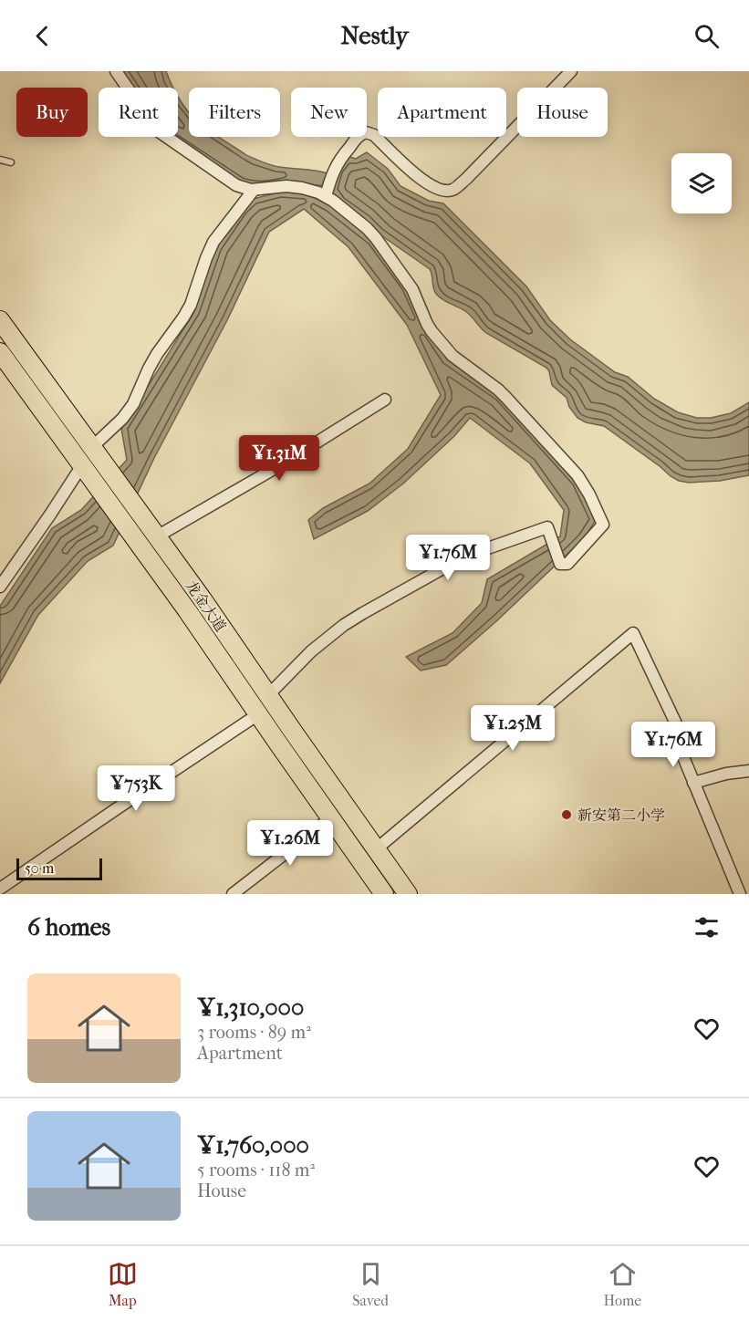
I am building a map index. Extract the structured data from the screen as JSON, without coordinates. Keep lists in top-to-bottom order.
{
  "streets": {
    "main road": ["龙金大道"]
  },
  "places": ["新安第二小学"],
  "scale_bar": "50 m",
  "page": {
    "header": "Nestly",
    "chip": [
      "Buy",
      "Rent",
      "Filters",
      "New",
      "Apartment",
      "House"
    ],
    "price": [
      "¥1.31M",
      "¥1.76M",
      "¥1.25M",
      "¥1.76M",
      "¥753K",
      "¥1.26M"
    ],
    "scale": "50 m",
    "heading": "6 homes",
    "list": [
      {
        "name": "¥1,310,000",
        "note": "3 rooms · 89 m² · Apartment"
      },
      {
        "name": "¥1,760,000",
        "note": "5 rooms · 118 m² · House"
      }
    ],
    "tabs": ["Map", "Saved", "Home"]
  }
}
